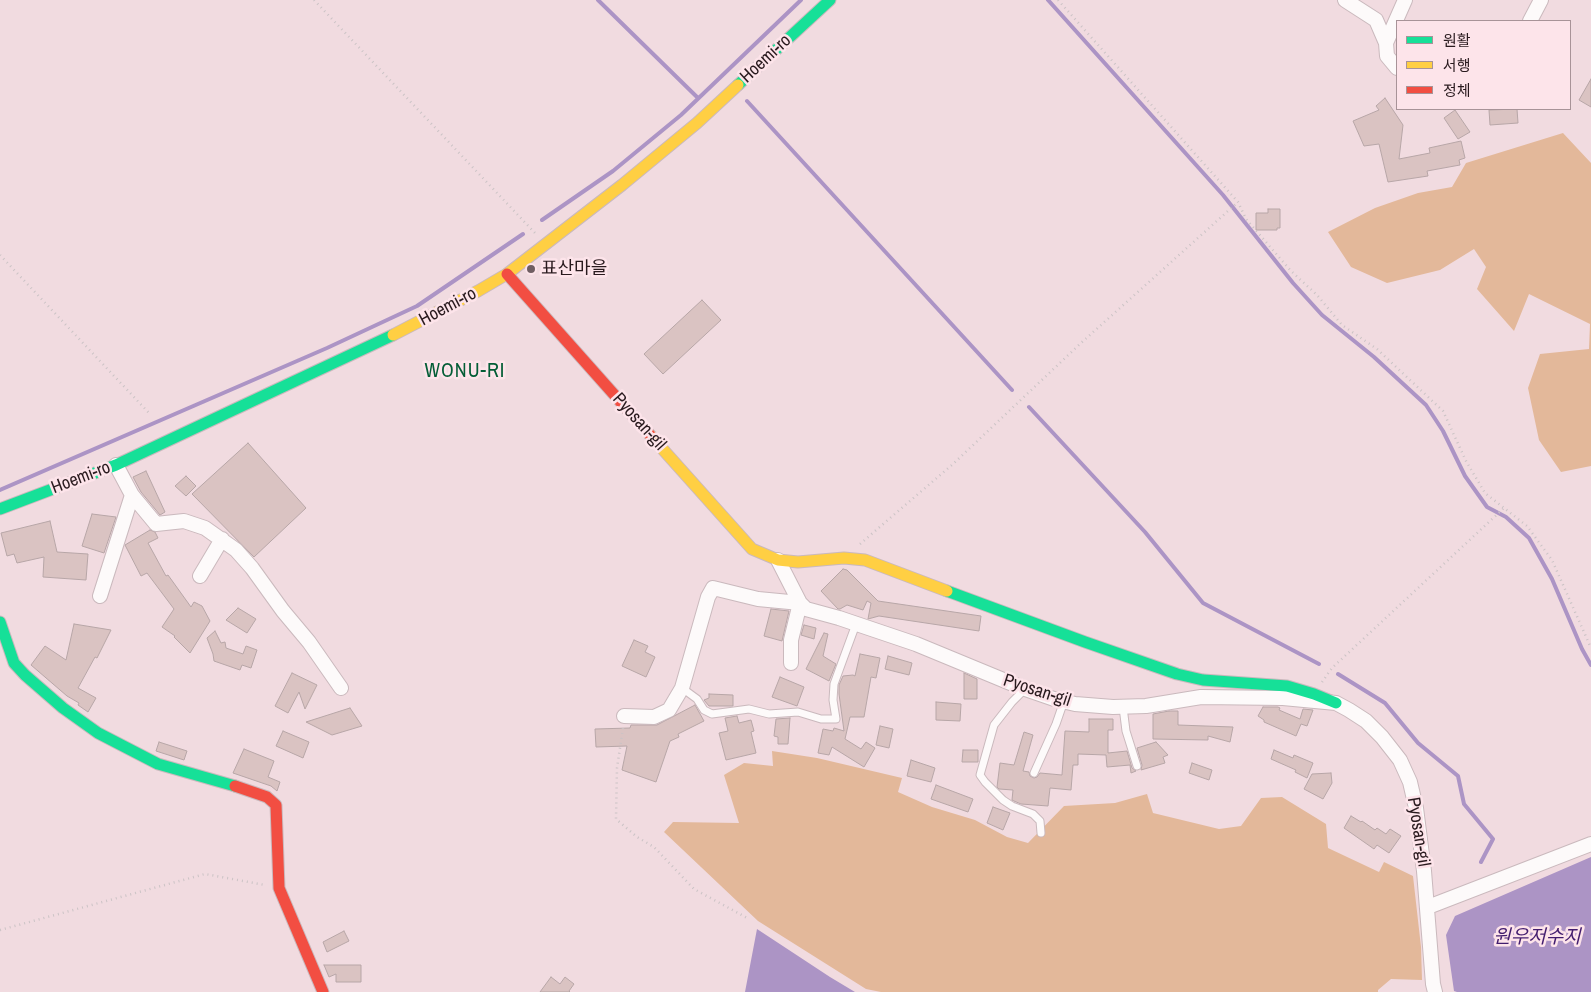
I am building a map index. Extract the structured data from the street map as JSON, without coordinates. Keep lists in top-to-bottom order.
{
  "streets": {
    "street": ["Hoemi-ro", "Pyosan-gil"]
  },
  "crossings": [
    ["Hoemi-ro", "Pyosan-gil"]
  ],
  "districts": ["WONU-RI"],
  "water": ["원우저수지"],
  "places": ["표산마을"],
  "legend": ["원활", "서행", "정체"]
}
